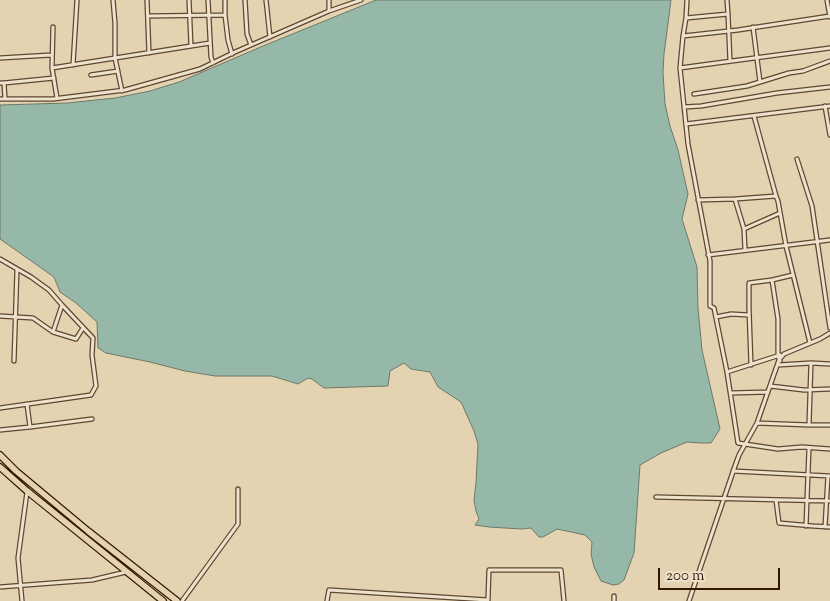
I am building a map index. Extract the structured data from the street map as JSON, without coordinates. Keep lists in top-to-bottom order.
{
  "scale_bar": "200 m"
}
